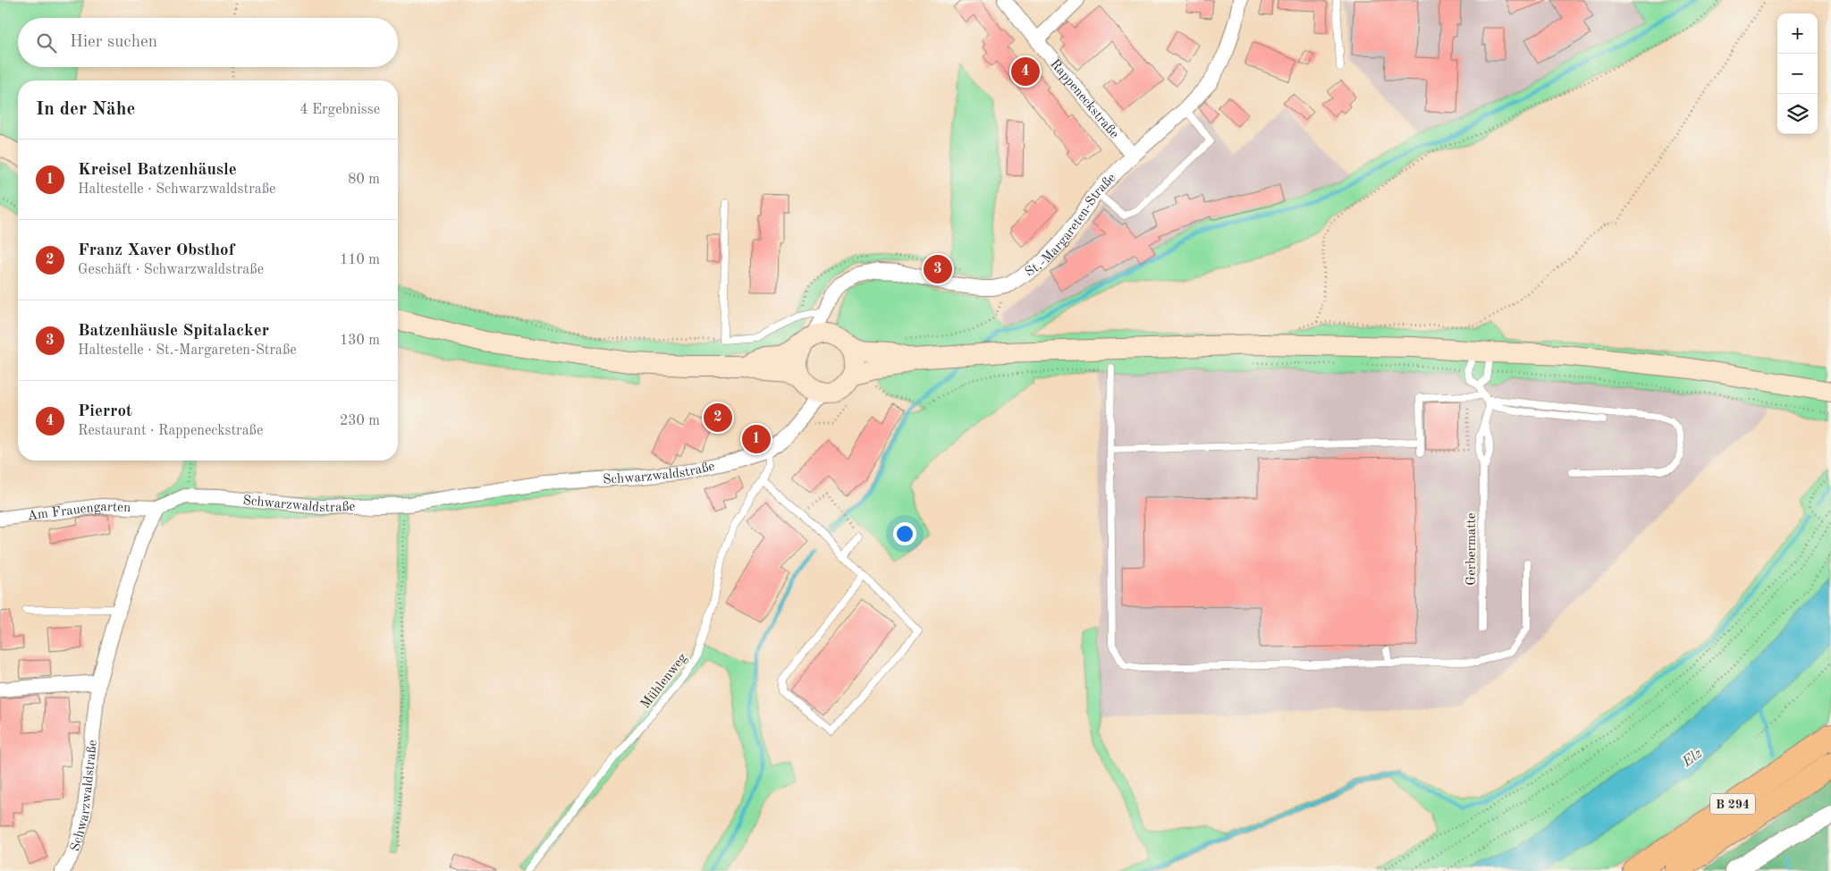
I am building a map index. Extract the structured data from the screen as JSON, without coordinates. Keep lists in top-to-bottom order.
{
  "streets": {
    "highway": ["B 294"],
    "street": [
      "Rappeneckstraße",
      "St.-Margareten-Straße",
      "Schwarzwaldstraße",
      "Am Frauengarten"
    ],
    "lane": ["Gerbermatte", "Mühlenweg"]
  },
  "crossings": [
    ["Rappeneckstraße", "St.-Margareten-Straße"],
    ["St.-Margareten-Straße", "Schwarzwaldstraße"],
    ["Schwarzwaldstraße", "Am Frauengarten"],
    ["Schwarzwaldstraße", "Mühlenweg"]
  ],
  "water": ["Elz"],
  "page": {
    "map_buttons": ["+", "−"],
    "search": "Hier suchen",
    "pins": [
      "4",
      "3",
      "2",
      "1"
    ],
    "heading": ["In der Nähe", "4 Ergebnisse"],
    "list": [
      {
        "mark": "1",
        "name": "Kreisel Batzenhäusle",
        "note": "Haltestelle · Schwarzwaldstraße",
        "value": "80 m"
      },
      {
        "mark": "2",
        "name": "Franz Xaver Obsthof",
        "note": "Geschäft · Schwarzwaldstraße",
        "value": "110 m"
      },
      {
        "mark": "3",
        "name": "Batzenhäusle Spitalacker",
        "note": "Haltestelle · St.-Margareten-Straße",
        "value": "130 m"
      },
      {
        "mark": "4",
        "name": "Pierrot",
        "note": "Restaurant · Rappeneckstraße",
        "value": "230 m"
      }
    ]
  }
}
